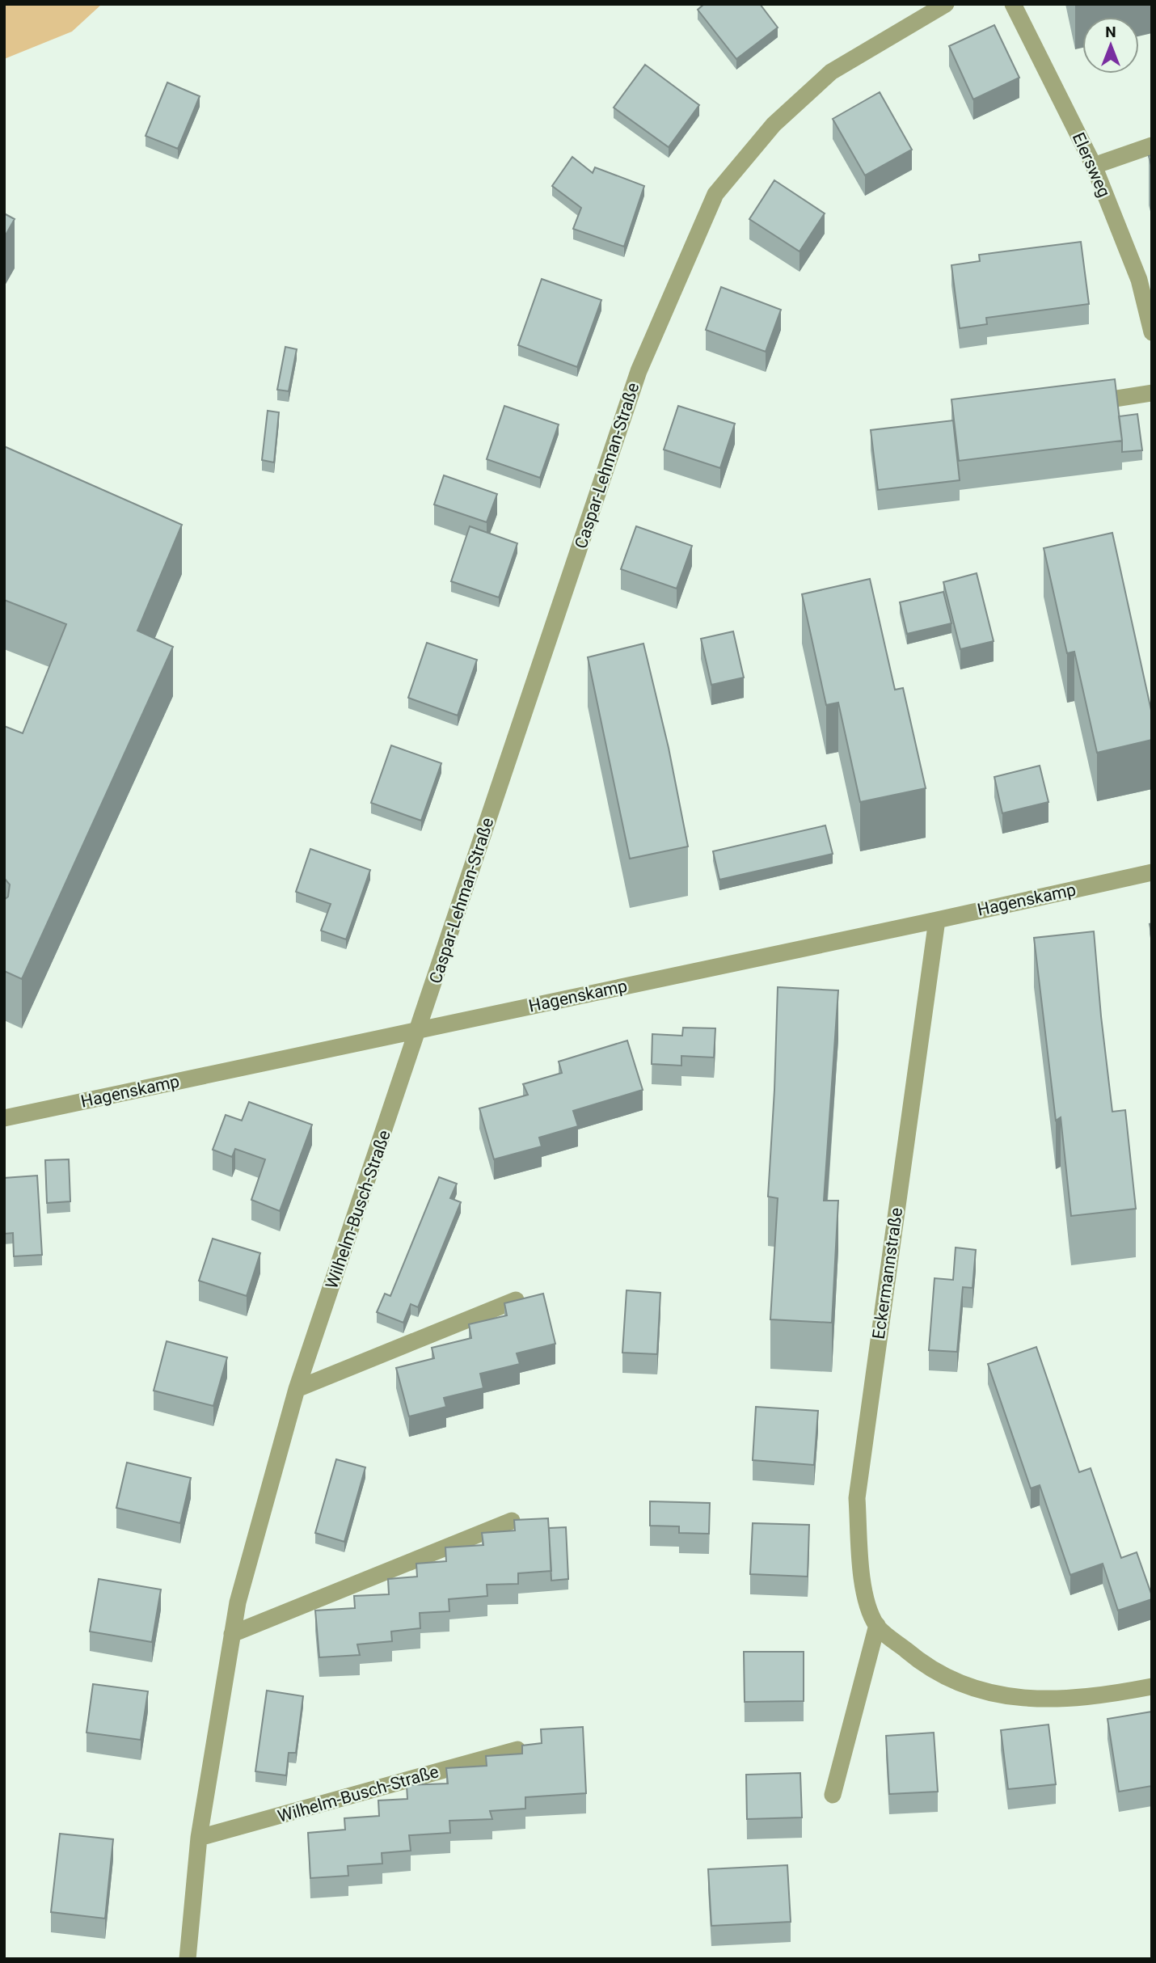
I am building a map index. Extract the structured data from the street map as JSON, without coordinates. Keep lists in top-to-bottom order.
{
  "streets": {
    "street": [
      "Elersweg",
      "Caspar-Lehman-Straße",
      "Hagenskamp",
      "Wilhelm-Busch-Straße",
      "Eckermannstraße"
    ]
  },
  "crossings": [
    ["Caspar-Lehman-Straße", "Hagenskamp"],
    ["Caspar-Lehman-Straße", "Wilhelm-Busch-Straße"],
    ["Hagenskamp", "Wilhelm-Busch-Straße"],
    ["Hagenskamp", "Eckermannstraße"]
  ],
  "north": "top"
}
